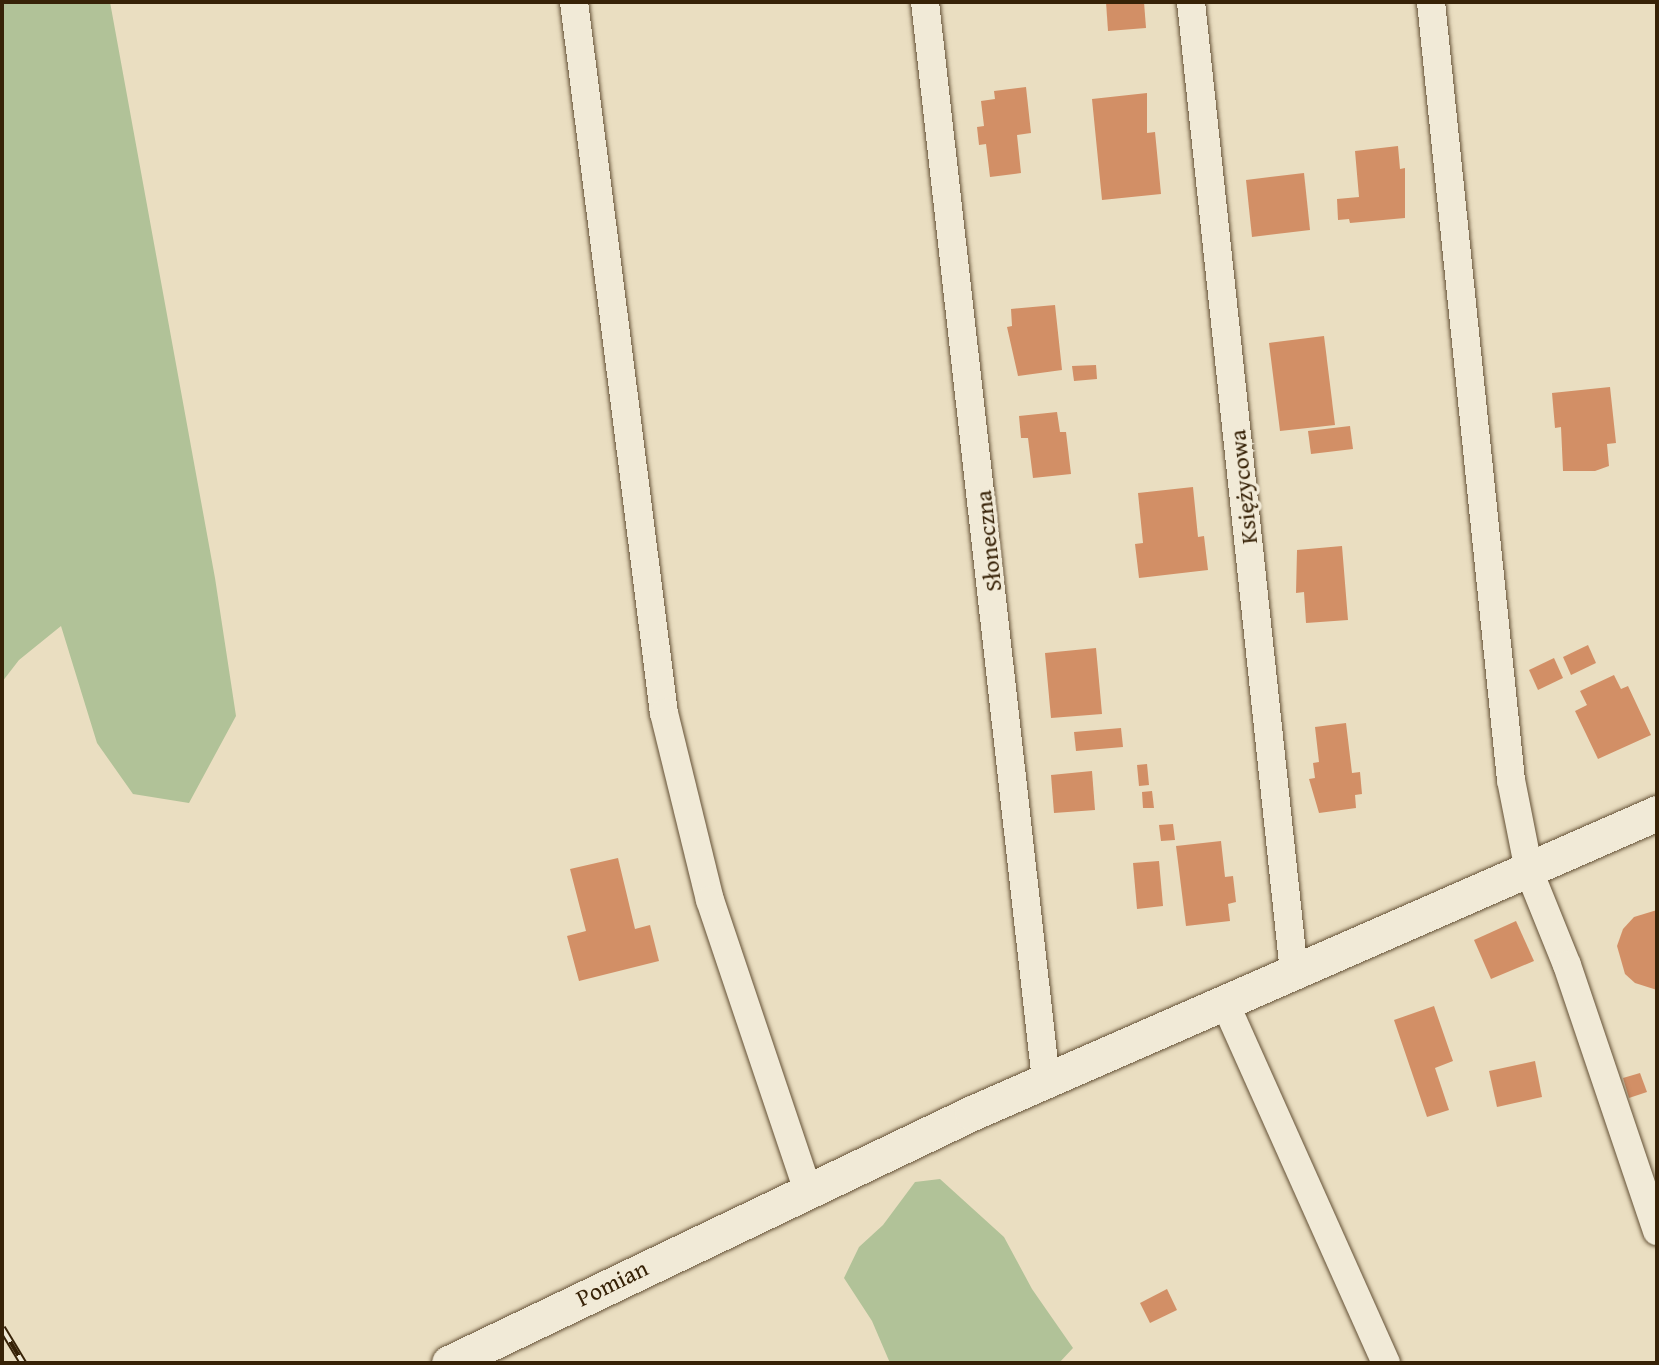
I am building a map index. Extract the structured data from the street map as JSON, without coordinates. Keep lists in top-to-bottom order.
{
  "streets": {
    "street": ["Księżycowa", "Słoneczna", "Pomian"]
  },
  "crossings": [
    ["Księżycowa", "Pomian"],
    ["Słoneczna", "Pomian"]
  ]
}
